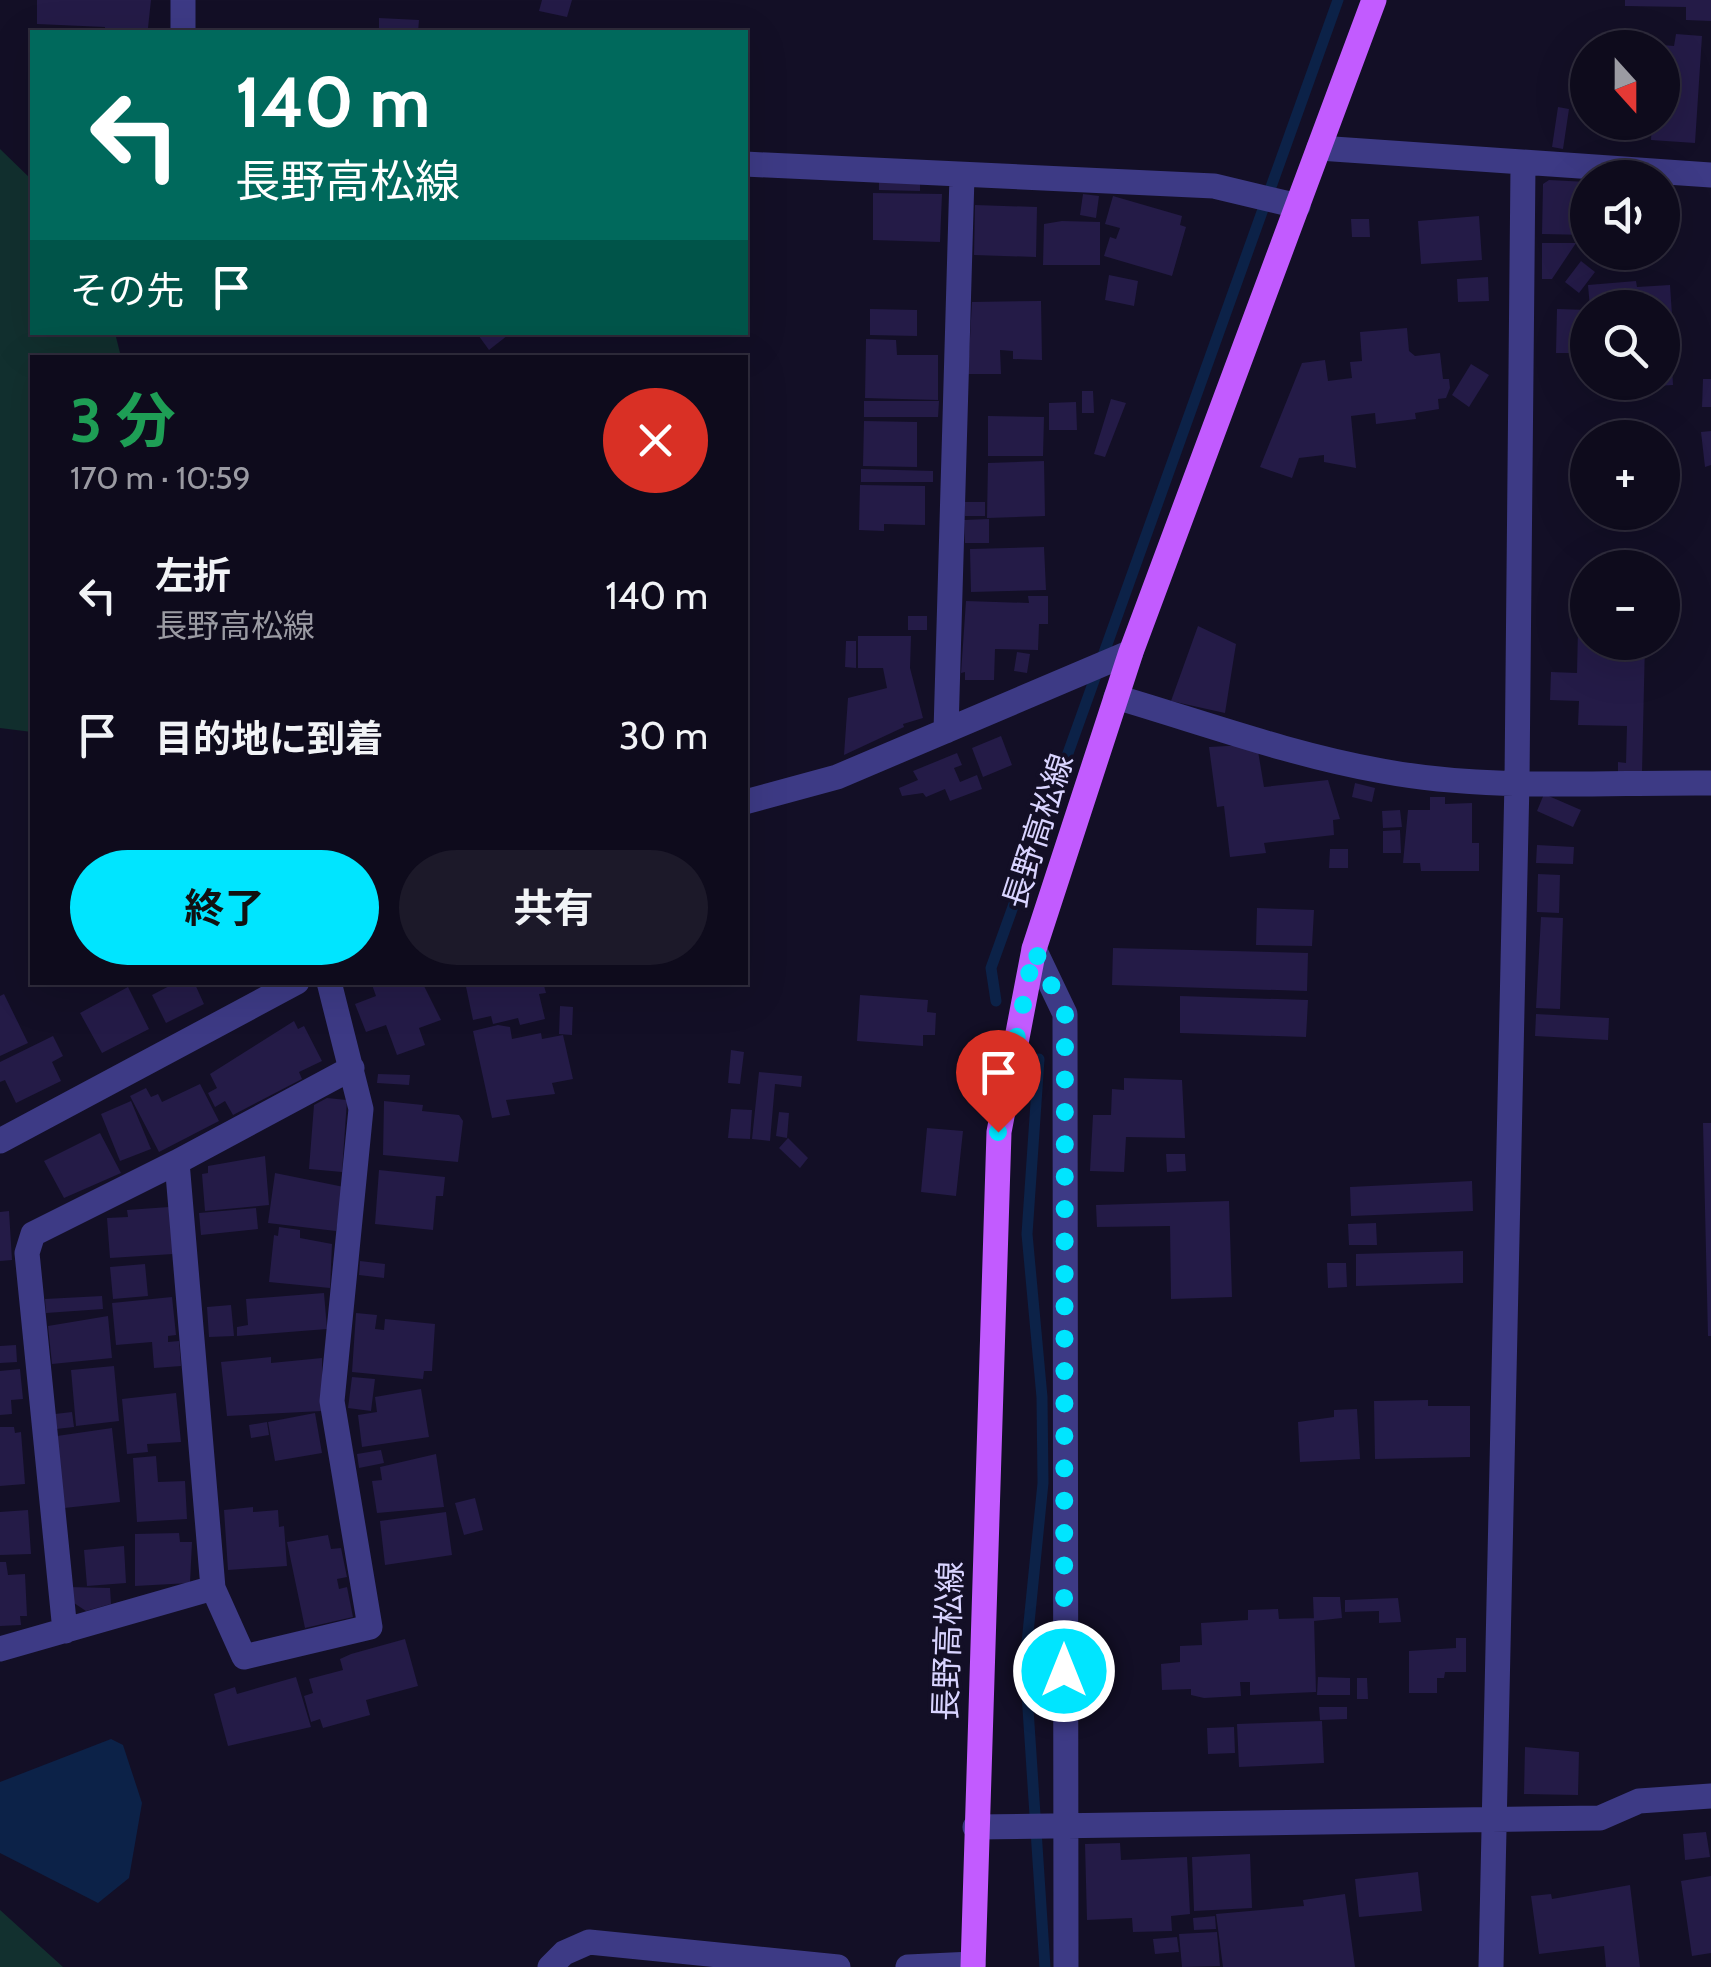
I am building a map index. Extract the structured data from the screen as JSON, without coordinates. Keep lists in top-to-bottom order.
{
  "streets": {
    "main road": ["長野高松線"]
  },
  "north": "bottom",
  "page": {
    "map_buttons": ["+", "−"],
    "turn": ["140 m", "長野高松線"],
    "then": "その先",
    "heading": ["3 分", "170 m · 10:59"],
    "list": [
      {
        "name": "左折",
        "note": "長野高松線",
        "value": "140 m"
      },
      {
        "name": "目的地に到着",
        "value": "30 m"
      }
    ],
    "buttons": ["終了", "共有"]
  }
}
